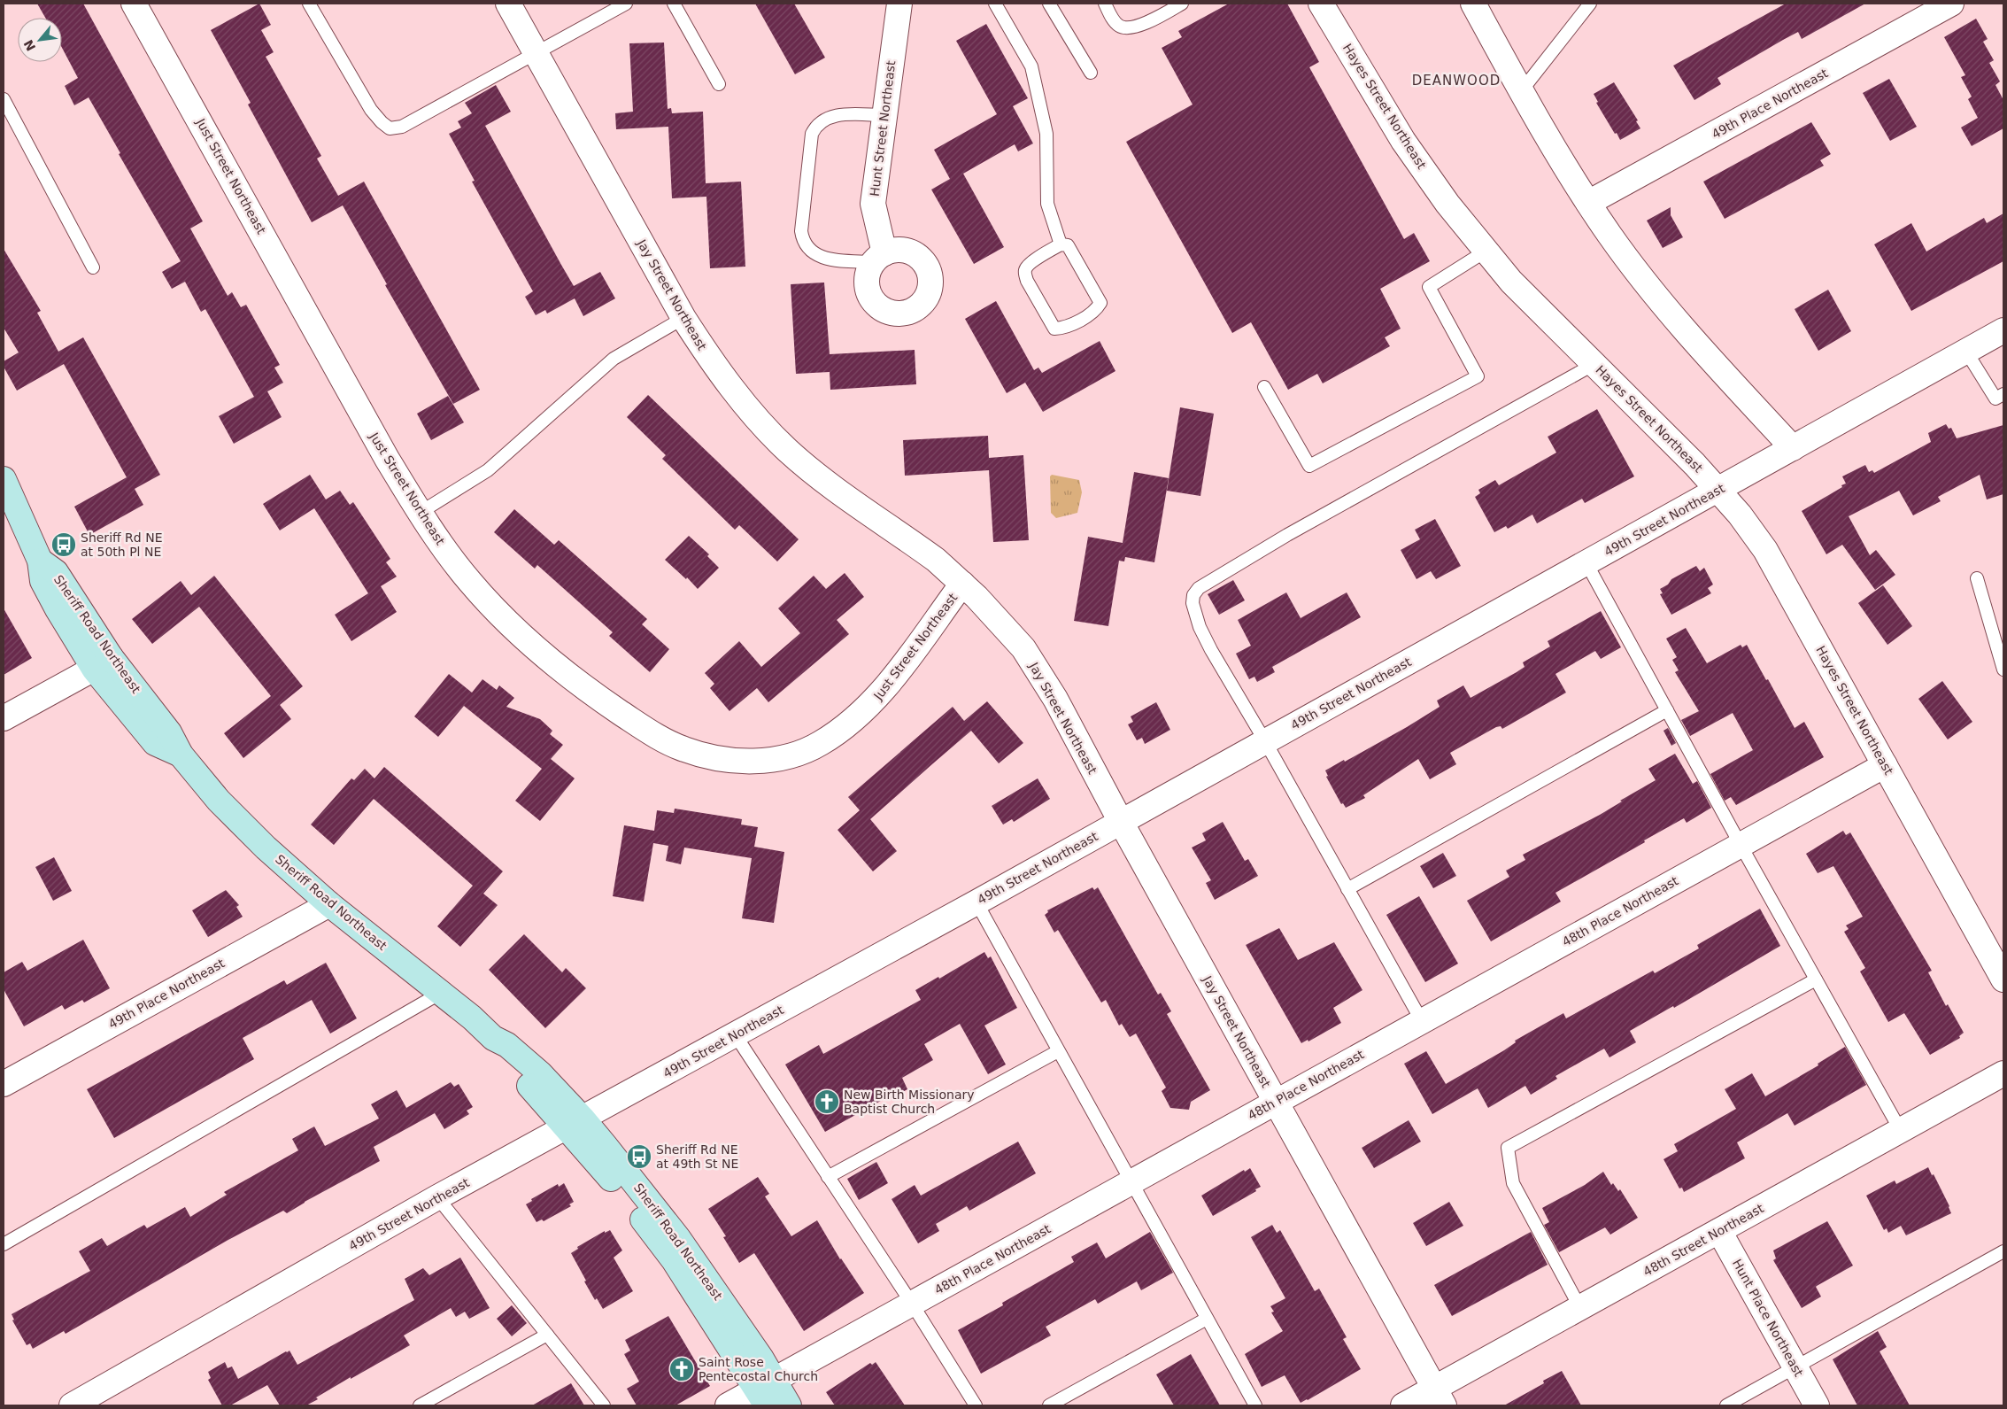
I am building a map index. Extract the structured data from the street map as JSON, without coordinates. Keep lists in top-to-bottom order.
{
  "streets": {
    "main road": ["Sheriff Road Northeast"],
    "street": [
      "49th Place Northeast",
      "Hayes Street Northeast",
      "Hunt Street Northeast",
      "Just Street Northeast",
      "Jay Street Northeast",
      "49th Street Northeast",
      "48th Place Northeast",
      "48th Street Northeast",
      "Hunt Place Northeast"
    ]
  },
  "crossings": [
    ["49th Place Northeast", "Sheriff Road Northeast"],
    ["Hayes Street Northeast", "49th Street Northeast"],
    ["Hayes Street Northeast", "48th Place Northeast"],
    ["Just Street Northeast", "Jay Street Northeast"],
    ["Jay Street Northeast", "49th Street Northeast"],
    ["Jay Street Northeast", "48th Place Northeast"],
    ["Jay Street Northeast", "48th Street Northeast"],
    ["49th Street Northeast", "Sheriff Road Northeast"],
    ["Sheriff Road Northeast", "48th Place Northeast"],
    ["48th Street Northeast", "Hunt Place Northeast"]
  ],
  "districts": ["DEANWOOD"],
  "places": {
    "bus stop": ["Sheriff Rd NE at 50th Pl NE", "Sheriff Rd NE at 49th St NE"],
    "church": ["New Birth Missionary Baptist Church", "Saint Rose Pentecostal Church"]
  },
  "north": "bottom left"
}
